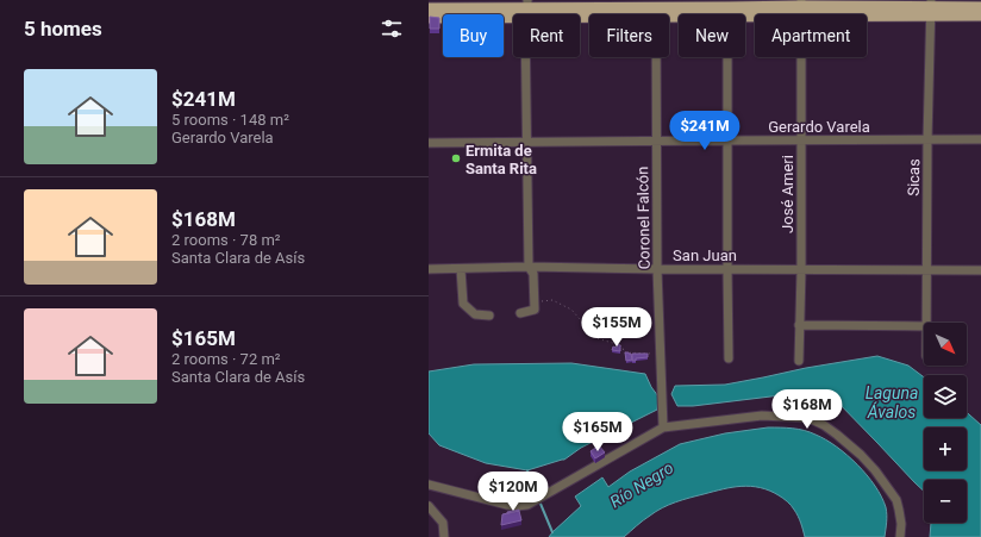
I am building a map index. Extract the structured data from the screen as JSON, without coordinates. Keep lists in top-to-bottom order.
{
  "streets": {
    "street": [
      "Gerardo Varela",
      "Sicas",
      "José Ameri",
      "Coronel Falcón",
      "San Juan"
    ]
  },
  "crossings": [
    ["Gerardo Varela", "Sicas"],
    ["Gerardo Varela", "José Ameri"],
    ["Gerardo Varela", "Coronel Falcón"],
    ["Sicas", "San Juan"],
    ["José Ameri", "San Juan"],
    ["Coronel Falcón", "San Juan"]
  ],
  "water": ["Laguna Ávalos", "Río Negro"],
  "places": ["Ermita de Santa Rita"],
  "north": "bottom right",
  "page": {
    "heading": "5 homes",
    "chip": [
      "Buy",
      "Rent",
      "Filters",
      "New",
      "Apartment"
    ],
    "list": [
      {
        "name": "$241M",
        "note": "5 rooms · 148 m² · Gerardo Varela"
      },
      {
        "name": "$168M",
        "note": "2 rooms · 78 m² · Santa Clara de Asís"
      },
      {
        "name": "$165M",
        "note": "2 rooms · 72 m² · Santa Clara de Asís"
      }
    ],
    "price": [
      "$241M",
      "$155M",
      "$168M",
      "$165M",
      "$120M"
    ],
    "map_buttons": ["+", "−"]
  }
}
